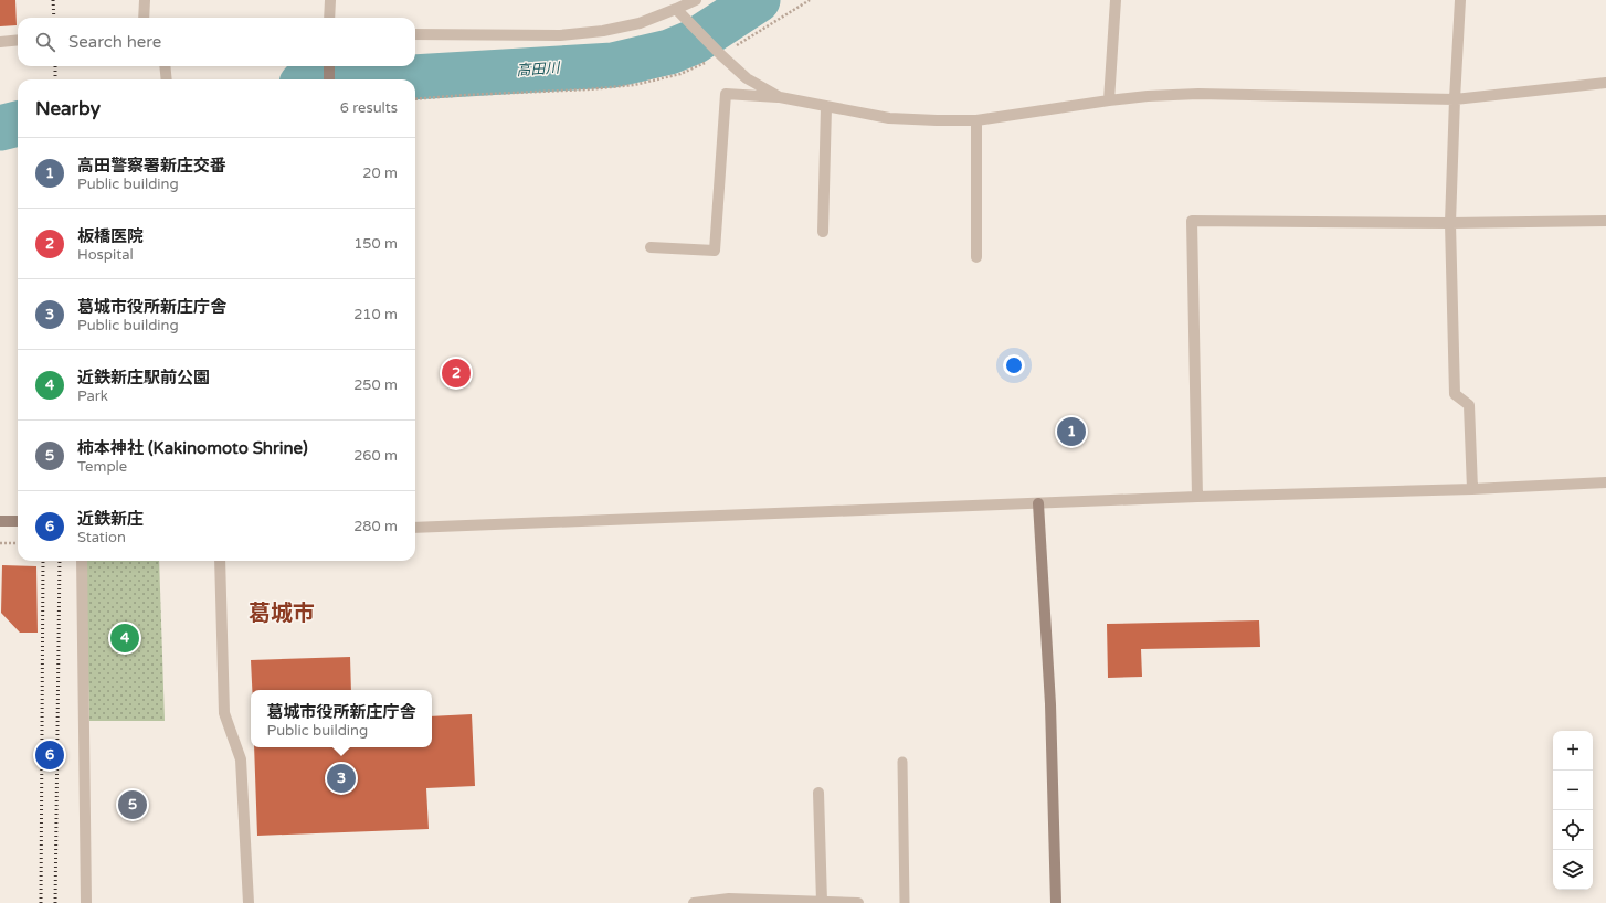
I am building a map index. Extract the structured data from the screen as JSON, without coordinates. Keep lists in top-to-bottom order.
{
  "districts": ["葛城市"],
  "water": ["高田川"],
  "page": {
    "search": "Search here",
    "heading": ["Nearby", "6 results"],
    "list": [
      {
        "mark": "1",
        "name": "高田警察署新庄交番",
        "note": "Public building",
        "value": "20 m"
      },
      {
        "mark": "2",
        "name": "板橋医院",
        "note": "Hospital",
        "value": "150 m"
      },
      {
        "mark": "3",
        "name": "葛城市役所新庄庁舎",
        "note": "Public building",
        "value": "210 m"
      },
      {
        "mark": "4",
        "name": "近鉄新庄駅前公園",
        "note": "Park",
        "value": "250 m"
      },
      {
        "mark": "5",
        "name": "柿本神社 (Kakinomoto Shrine)",
        "note": "Temple",
        "value": "260 m"
      },
      {
        "mark": "6",
        "name": "近鉄新庄",
        "note": "Station",
        "value": "280 m"
      }
    ],
    "pins": [
      "2",
      "1",
      "4",
      "6",
      "3",
      "5"
    ],
    "popup": ["葛城市役所新庄庁舎", "Public building"],
    "map_buttons": ["+", "−"]
  }
}
